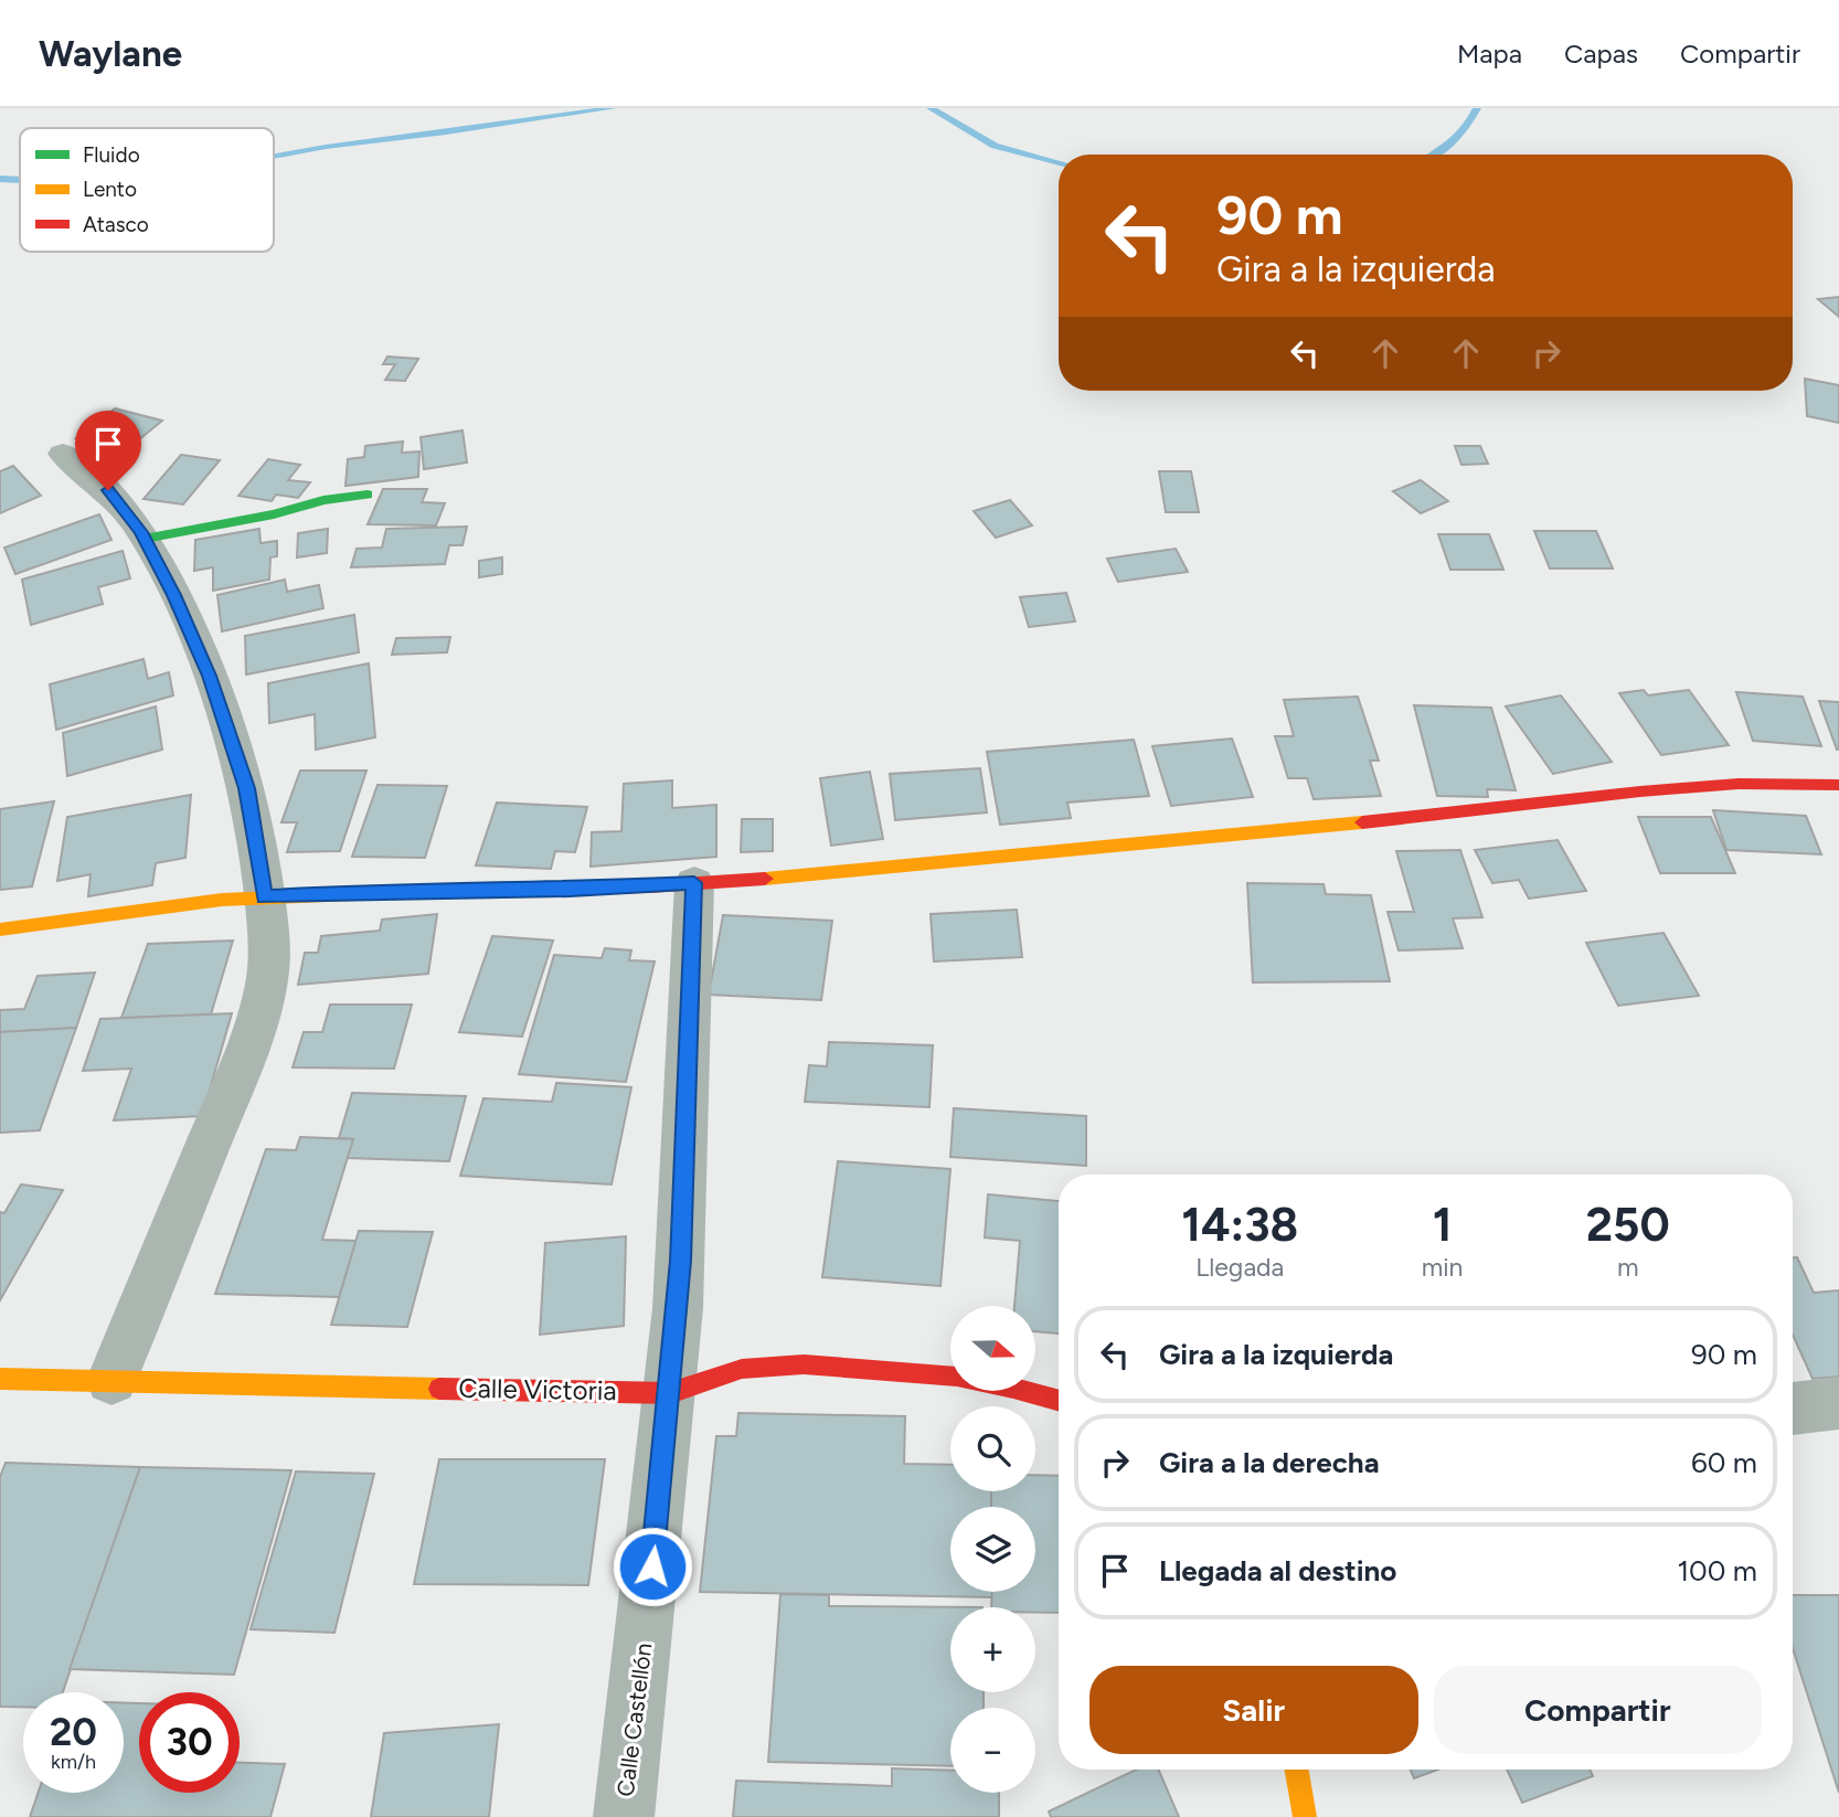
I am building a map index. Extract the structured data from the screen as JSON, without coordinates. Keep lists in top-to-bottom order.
{
  "streets": {
    "street": ["Calle Victoria", "Calle Castellón"]
  },
  "crossings": [
    ["Calle Victoria", "Calle Castellón"]
  ],
  "legend": ["Fluido", "Lento", "Atasco"],
  "north": "right",
  "page": {
    "header": "Waylane",
    "nav": ["Mapa", "Capas", "Compartir"],
    "turn": ["90 m", "Gira a la izquierda"],
    "eta": [
      "14:38",
      "Llegada",
      "1",
      "min",
      "250",
      "m"
    ],
    "map_buttons": ["+", "−"],
    "list": [
      {
        "name": "Gira a la izquierda",
        "value": "90 m"
      },
      {
        "name": "Gira a la derecha",
        "value": "60 m"
      },
      {
        "name": "Llegada al destino",
        "value": "100 m"
      }
    ],
    "buttons": ["Salir", "Compartir"],
    "speed": "20 km/h",
    "limit": "30"
  }
}
